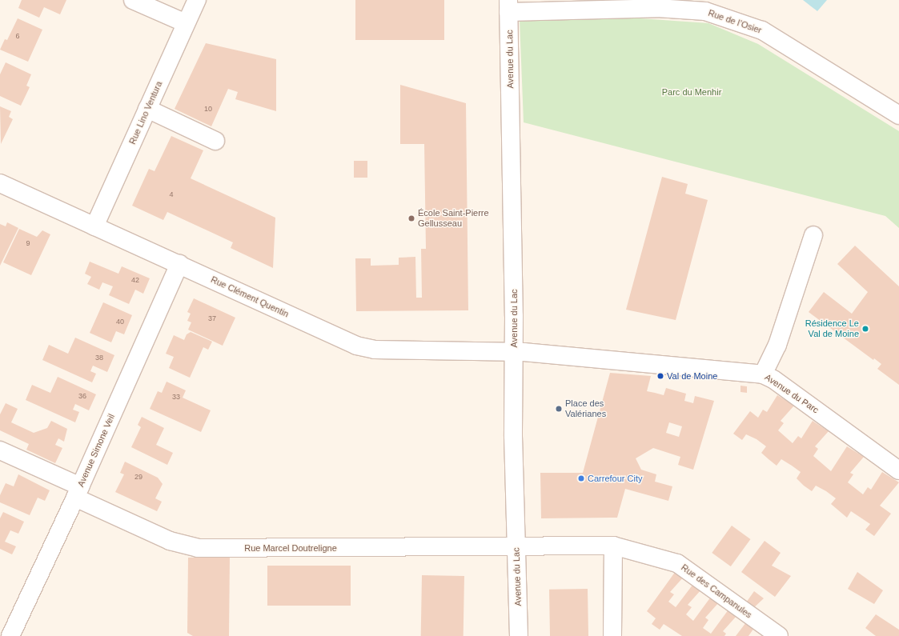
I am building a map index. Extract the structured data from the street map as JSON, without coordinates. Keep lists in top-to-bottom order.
{
  "streets": {
    "street": [
      "Rue de l’Osier",
      "Avenue du Lac",
      "Rue Lino Ventura",
      "Rue Clément Quentin",
      "Avenue du Parc",
      "Avenue Simone Veil",
      "Rue Marcel Doutreligne",
      "Rue des Campanules"
    ]
  },
  "crossings": [
    ["Rue de l’Osier", "Avenue du Lac"],
    ["Avenue du Lac", "Rue Clément Quentin"],
    ["Avenue du Lac", "Avenue du Parc"],
    ["Avenue du Lac", "Rue Marcel Doutreligne"],
    ["Avenue du Lac", "Rue des Campanules"],
    ["Rue Lino Ventura", "Rue Clément Quentin"],
    ["Rue Clément Quentin", "Avenue du Parc"],
    ["Rue Clément Quentin", "Avenue Simone Veil"],
    ["Avenue Simone Veil", "Rue Marcel Doutreligne"],
    ["Rue Marcel Doutreligne", "Rue des Campanules"]
  ],
  "parks": ["Parc du Menhir"],
  "places": [
    "École Saint-Pierre Gellusseau",
    "Résidence Le Val de Moine",
    "Val de Moine",
    "Place des Valérianes",
    "Carrefour City"
  ],
  "house_numbers": [
    "6",
    "10",
    "4",
    "9",
    "42",
    "37",
    "40",
    "38",
    "36",
    "33",
    "29"
  ]
}
